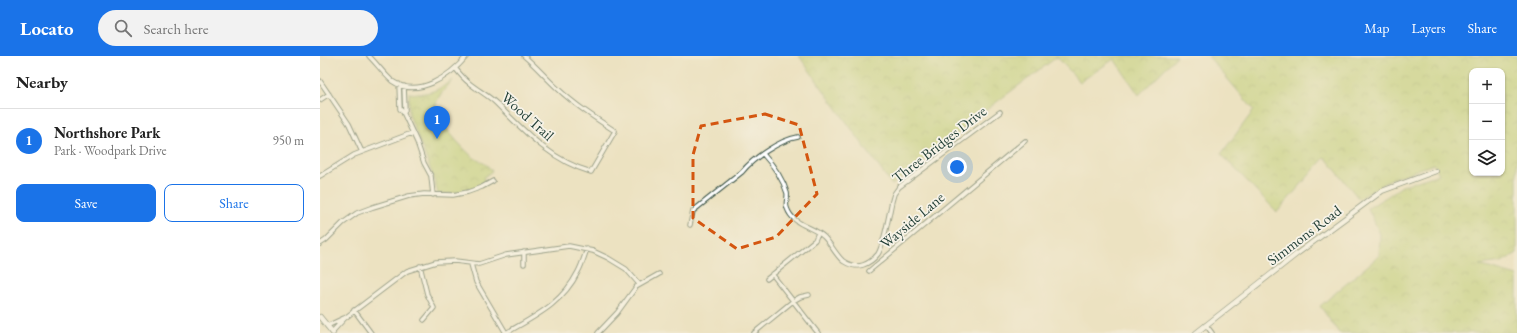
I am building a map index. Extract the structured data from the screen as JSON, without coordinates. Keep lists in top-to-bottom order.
{
  "streets": {
    "street": [
      "Wood Trail",
      "Three Bridges Drive",
      "Wayside Lane",
      "Simmons Road"
    ]
  },
  "page": {
    "header": "Locato",
    "search": "Search here",
    "nav": ["Map", "Layers", "Share"],
    "heading": "Nearby",
    "map_buttons": ["+", "−"],
    "pins": "1",
    "list": [
      {
        "mark": "1",
        "name": "Northshore Park",
        "note": "Park · Woodpark Drive",
        "value": "950 m"
      }
    ],
    "buttons": ["Save", "Share"]
  }
}
